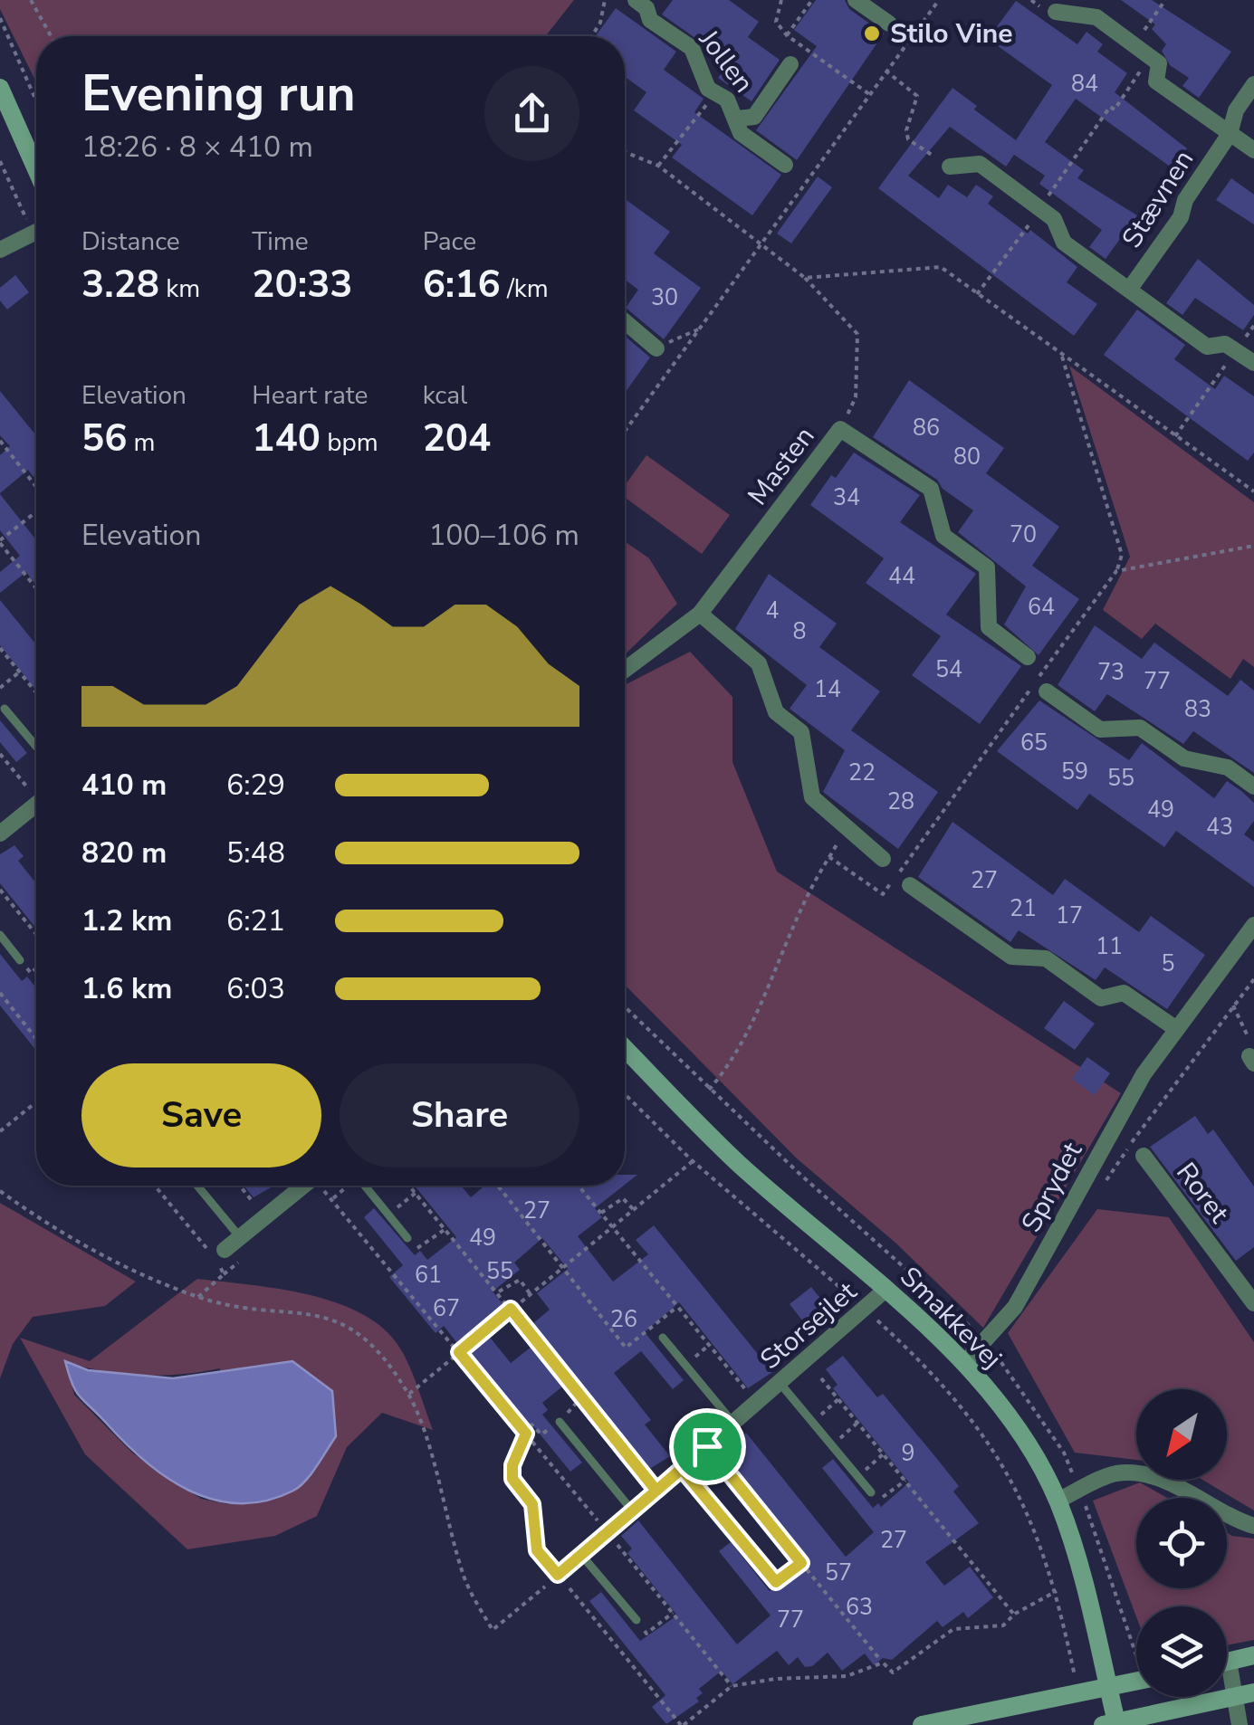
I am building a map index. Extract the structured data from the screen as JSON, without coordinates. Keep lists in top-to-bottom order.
{
  "streets": {
    "street": [
      "Jollen",
      "Stævnen",
      "Masten",
      "Sprydet",
      "Roret",
      "Smakkevej",
      "Storsejlet"
    ]
  },
  "crossings": [
    ["Sprydet", "Smakkevej"],
    ["Smakkevej", "Storsejlet"]
  ],
  "places": ["Stilo Vine"],
  "house_numbers": [
    "84",
    "30",
    "86",
    "80",
    "34",
    "70",
    "44",
    "64",
    "4",
    "8",
    "54",
    "73",
    "77",
    "14",
    "83",
    "65",
    "59",
    "22",
    "55",
    "28",
    "49",
    "43",
    "27",
    "21",
    "17",
    "11",
    "5",
    "27",
    "49",
    "55",
    "61",
    "67",
    "26",
    "9",
    "27",
    "57",
    "63",
    "77"
  ],
  "north": "bottom left",
  "page": {
    "heading": ["Evening run", "18:26 · 8 × 410 m"],
    "stats": [
      ["Distance", "3.28 km"],
      ["Time", "20:33"],
      ["Pace", "6:16 /km"],
      ["Elevation", "56 m"],
      ["Heart rate", "140 bpm"],
      ["kcal", "204"]
    ],
    "chart": ["Elevation", "100–106 m"],
    "list": [
      {
        "name": "410 m",
        "note": "6:29"
      },
      {
        "name": "820 m",
        "note": "5:48"
      },
      {
        "name": "1.2 km",
        "note": "6:21"
      },
      {
        "name": "1.6 km",
        "note": "6:03"
      }
    ],
    "buttons": ["Save", "Share"]
  }
}
